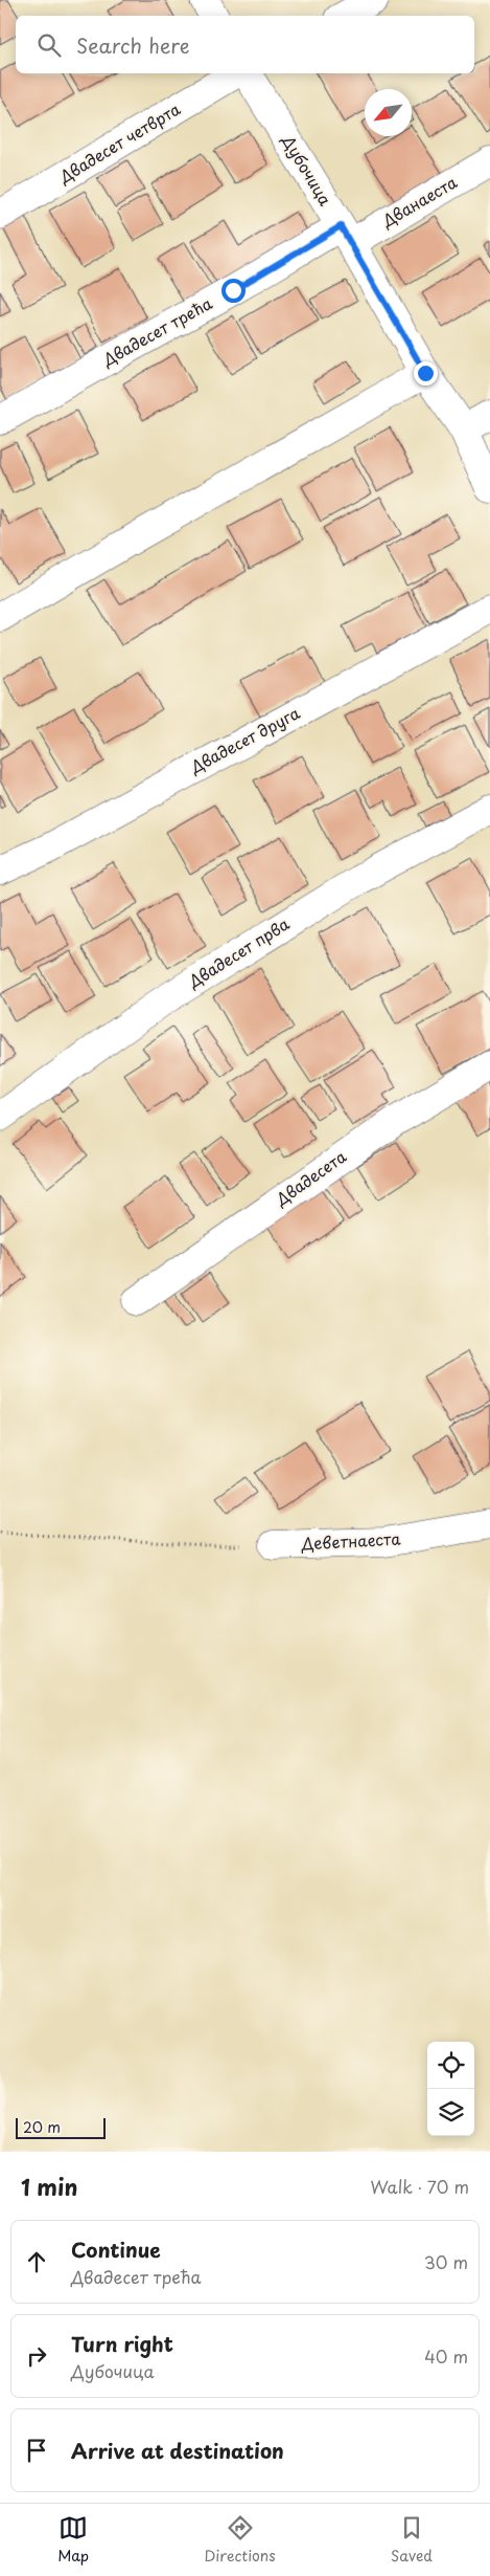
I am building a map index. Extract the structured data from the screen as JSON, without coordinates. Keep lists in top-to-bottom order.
{
  "streets": {
    "street": [
      "Двадесет четврта",
      "Дубочица",
      "Дванаеста",
      "Двадесет трећа",
      "Двадесет друга",
      "Двадесет прва",
      "Двадесета",
      "Деветнаеста"
    ]
  },
  "crossings": [
    ["Дубочица", "Дванаеста"],
    ["Дубочица", "Двадесет трећа"],
    ["Дванаеста", "Двадесет трећа"]
  ],
  "scale_bar": "20 m",
  "north": "bottom left",
  "page": {
    "search": "Search here",
    "scale": "20 m",
    "heading": ["1 min", "Walk · 70 m"],
    "list": [
      ["Continue", "Двадесет трећа", "30 m"],
      ["Turn right", "Дубочица", "40 m"],
      "Arrive at destination"
    ],
    "nav": ["Map", "Directions", "Saved"]
  }
}
